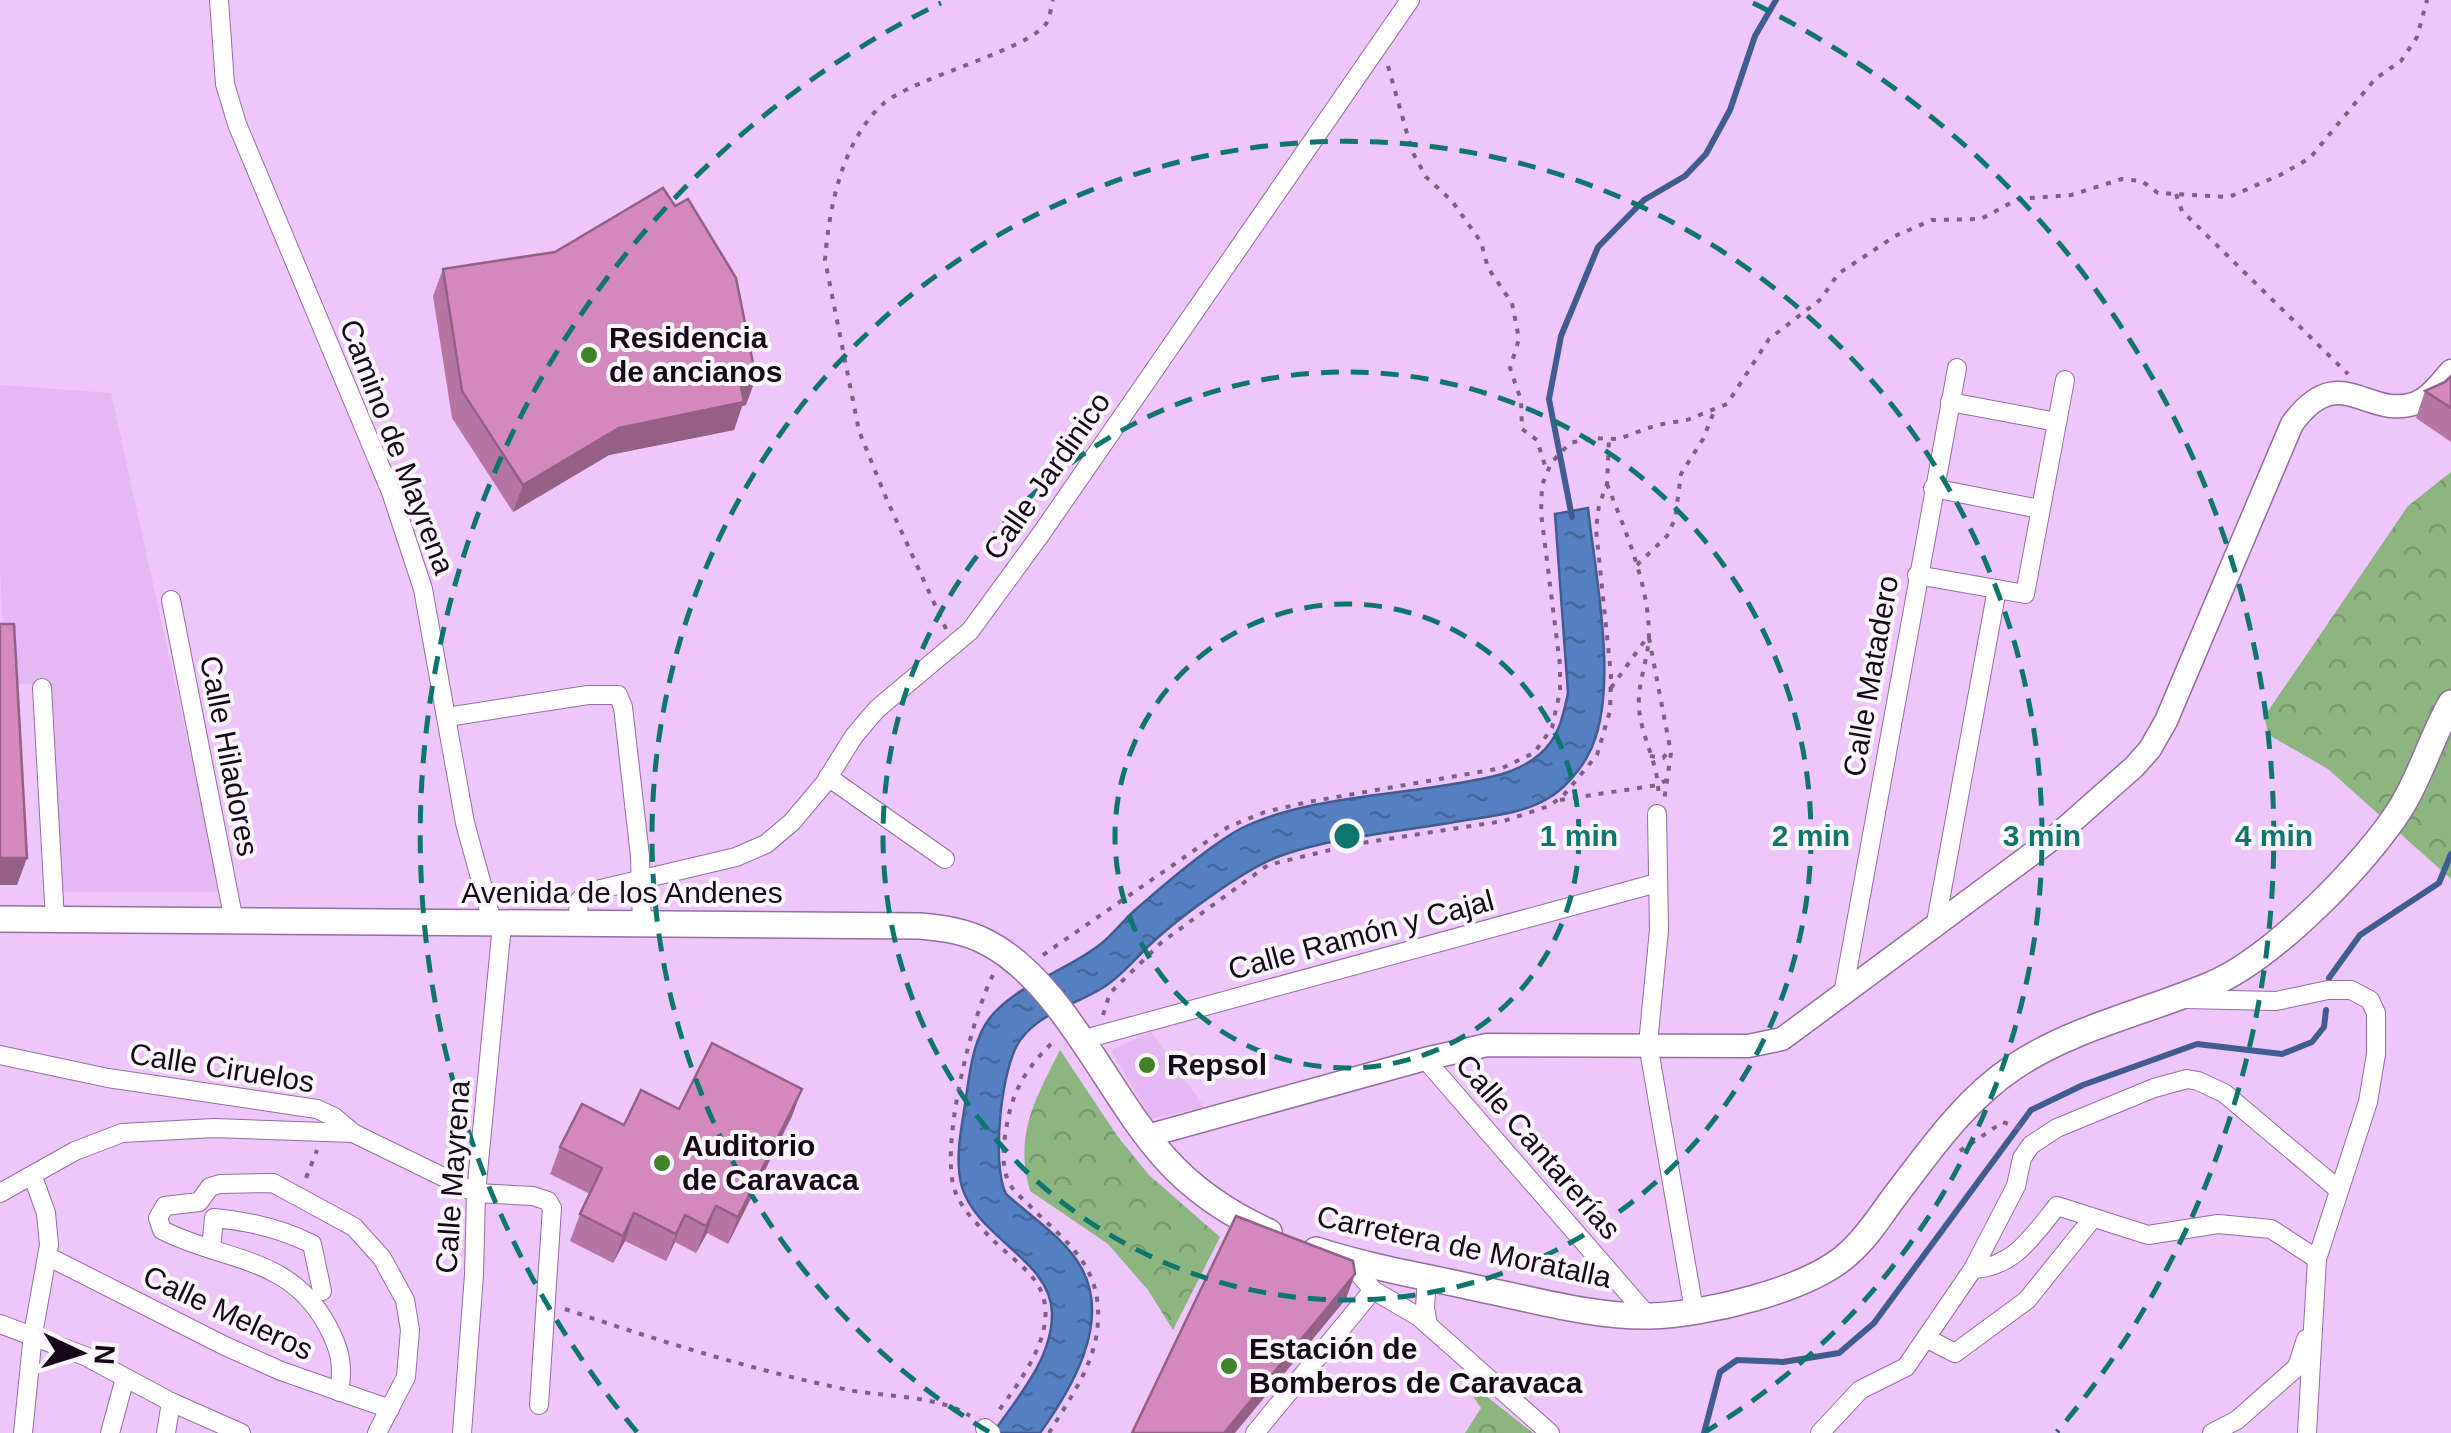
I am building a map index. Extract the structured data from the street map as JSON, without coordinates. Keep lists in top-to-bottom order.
{
  "streets": {
    "main road": ["Avenida de los Andenes", "Carretera de Moratalla"],
    "street": [
      "Camino de Mayrena",
      "Calle Jardinico",
      "Calle Matadero",
      "Calle Hiladores",
      "Calle Ramón y Cajal",
      "Calle Ciruelos",
      "Calle Cantarerías",
      "Calle Mayrena",
      "Calle Meleros"
    ]
  },
  "crossings": [
    ["Camino de Mayrena", "Avenida de los Andenes"],
    ["Camino de Mayrena", "Calle Mayrena"],
    ["Calle Jardinico", "Avenida de los Andenes"],
    ["Calle Hiladores", "Avenida de los Andenes"],
    ["Avenida de los Andenes", "Calle Ramón y Cajal"],
    ["Avenida de los Andenes", "Calle Mayrena"],
    ["Avenida de los Andenes", "Carretera de Moratalla"],
    ["Calle Ciruelos", "Calle Mayrena"],
    ["Calle Cantarerías", "Carretera de Moratalla"]
  ],
  "places": [
    "Residencia de ancianos",
    "Repsol",
    "Auditorio de Caravaca",
    "Estación de Bomberos de Caravaca"
  ],
  "north": "right",
  "rings": [
    "1 min",
    "2 min",
    "3 min",
    "4 min"
  ]
}
